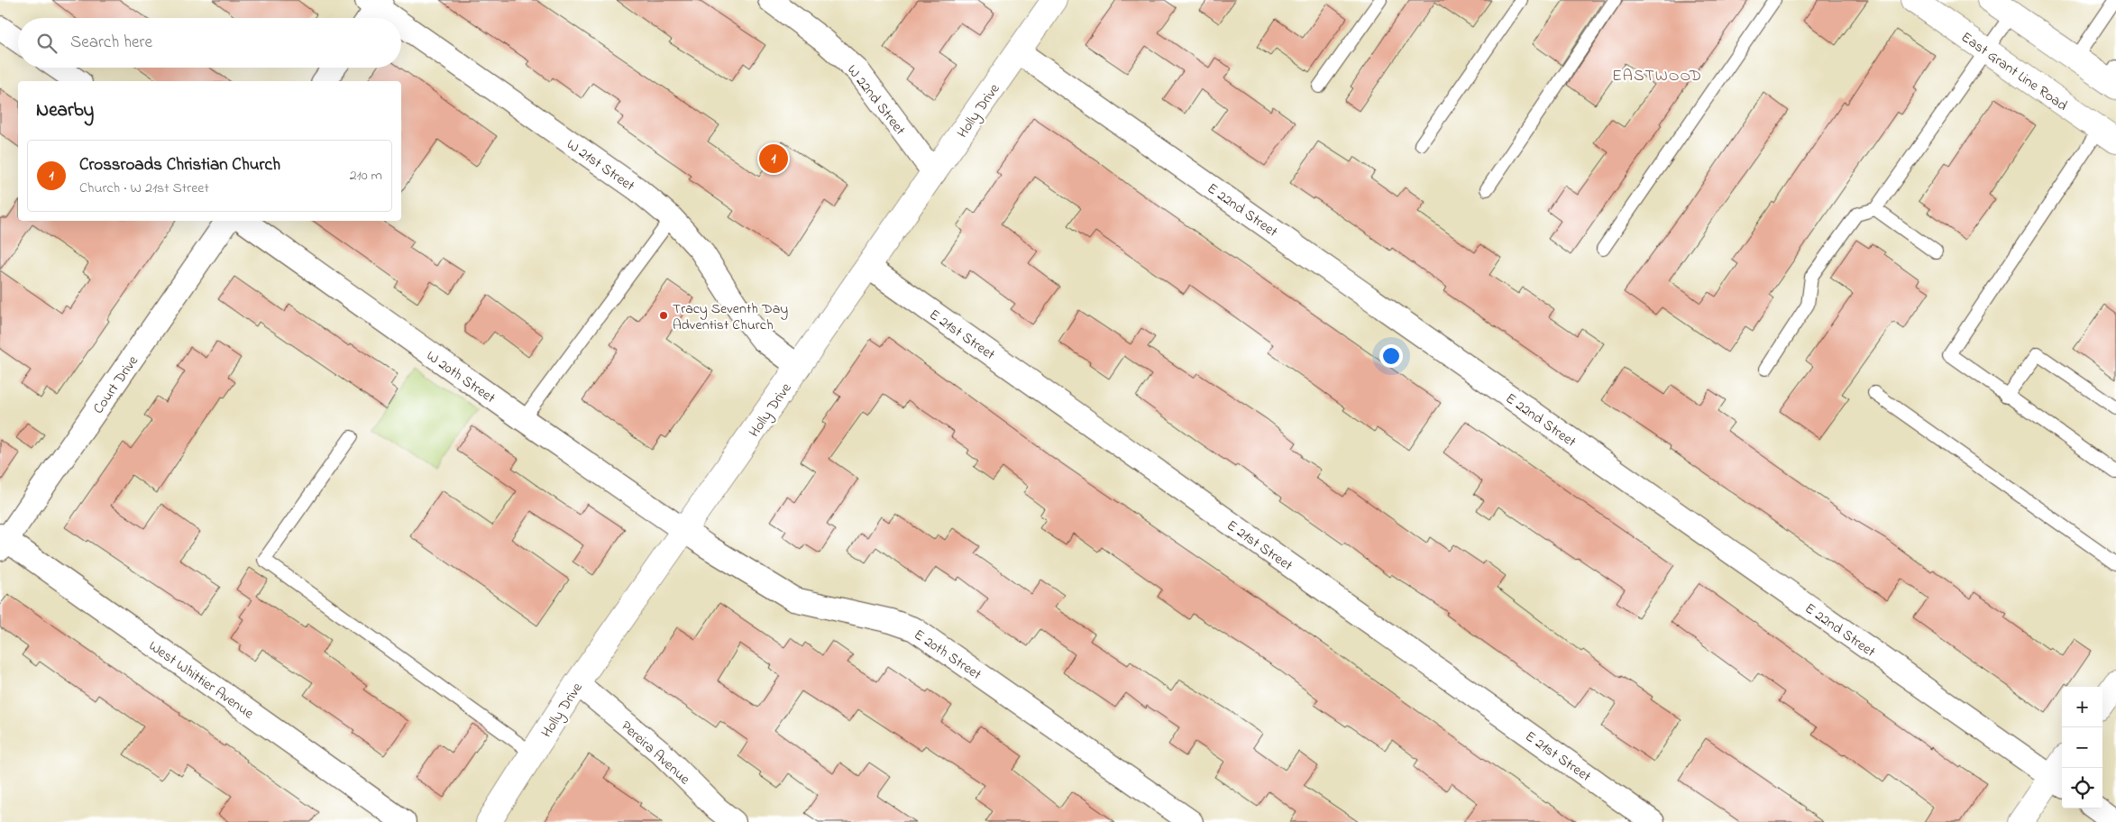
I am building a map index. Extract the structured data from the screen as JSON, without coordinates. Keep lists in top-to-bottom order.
{
  "streets": {
    "street": [
      "East Grant Line Road",
      "W 22nd Street",
      "Holly Drive",
      "W 21st Street",
      "E 22nd Street",
      "E 21st Street",
      "W 20th Street",
      "Court Drive",
      "E 20th Street",
      "West Whittier Avenue",
      "Pereira Avenue"
    ]
  },
  "crossings": [
    ["W 22nd Street", "Holly Drive"],
    ["Holly Drive", "W 21st Street"],
    ["Holly Drive", "E 22nd Street"],
    ["Holly Drive", "E 21st Street"],
    ["Holly Drive", "W 20th Street"],
    ["Holly Drive", "E 20th Street"],
    ["Holly Drive", "Pereira Avenue"],
    ["W 20th Street", "E 20th Street"],
    ["Court Drive", "West Whittier Avenue"]
  ],
  "districts": ["EASTWOOD"],
  "places": ["Tracy Seventh Day Adventist Church"],
  "page": {
    "search": "Search here",
    "heading": "Nearby",
    "list": [
      {
        "mark": "1",
        "name": "Crossroads Christian Church",
        "note": "Church · W 21st Street",
        "value": "210 m"
      }
    ],
    "pins": "1",
    "map_buttons": ["+", "−"]
  }
}
